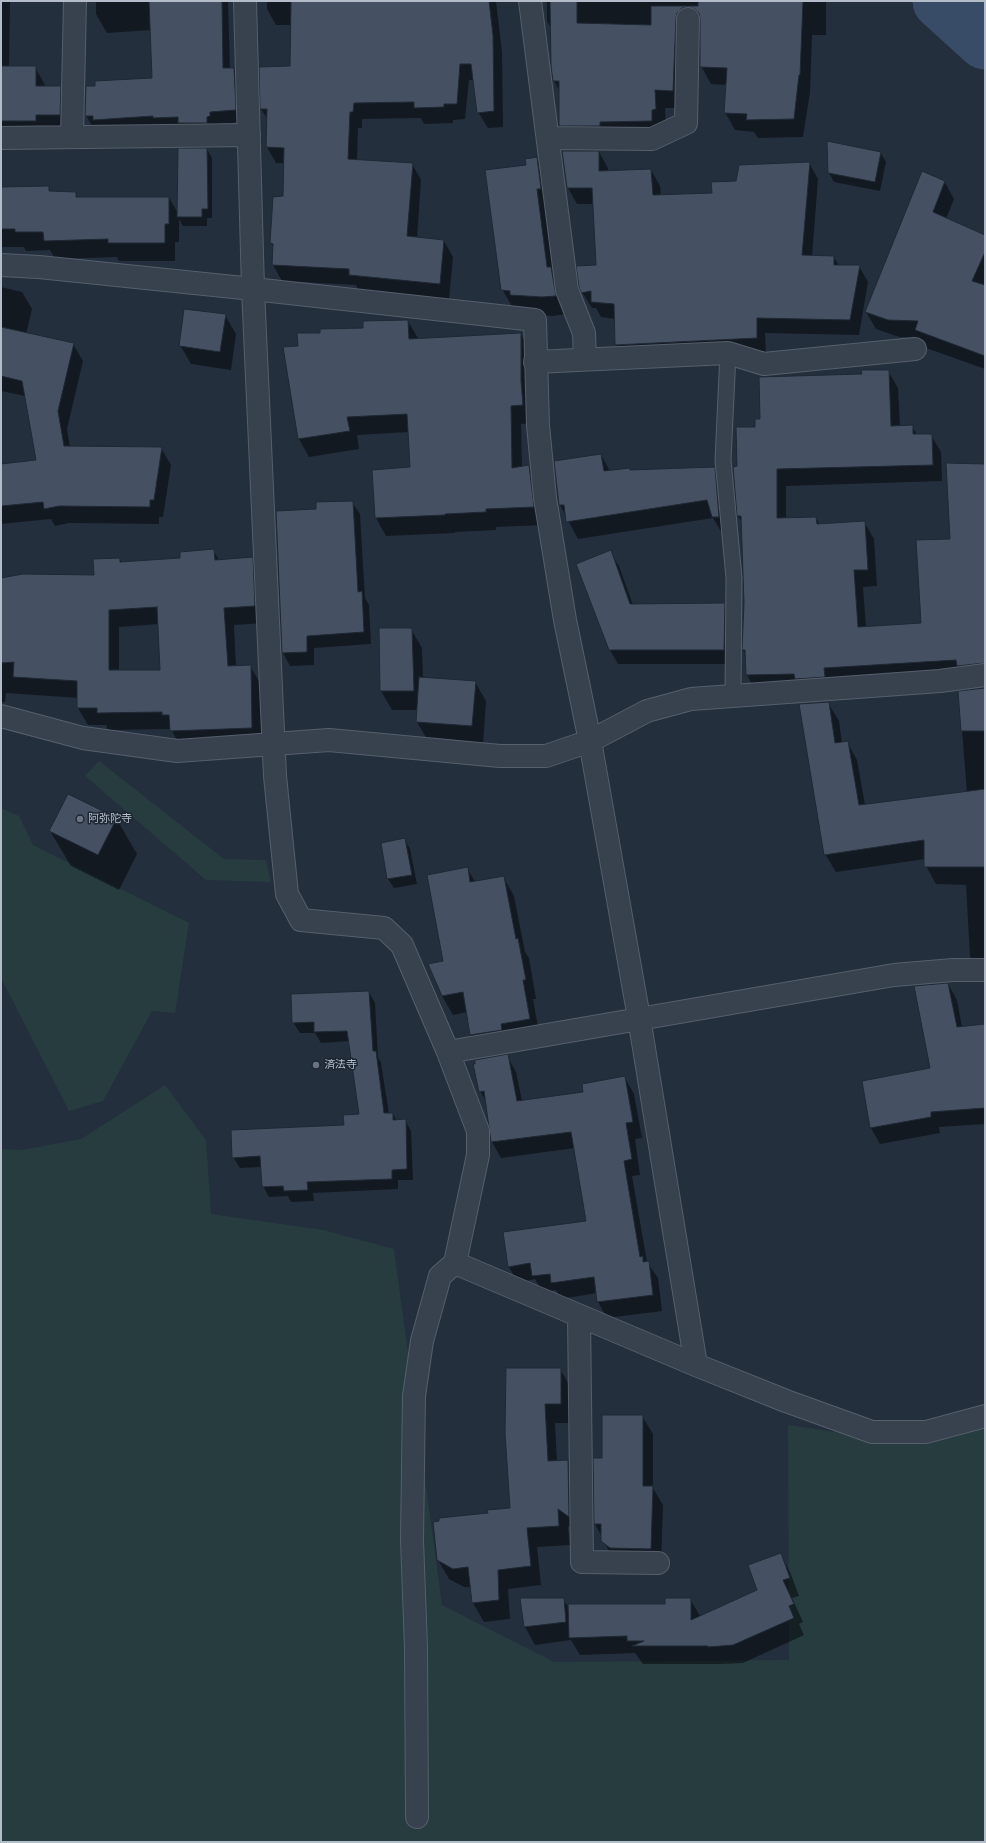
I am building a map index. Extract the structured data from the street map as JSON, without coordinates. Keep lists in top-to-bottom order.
{
  "places": ["阿弥陀寺", "済法寺"]
}
